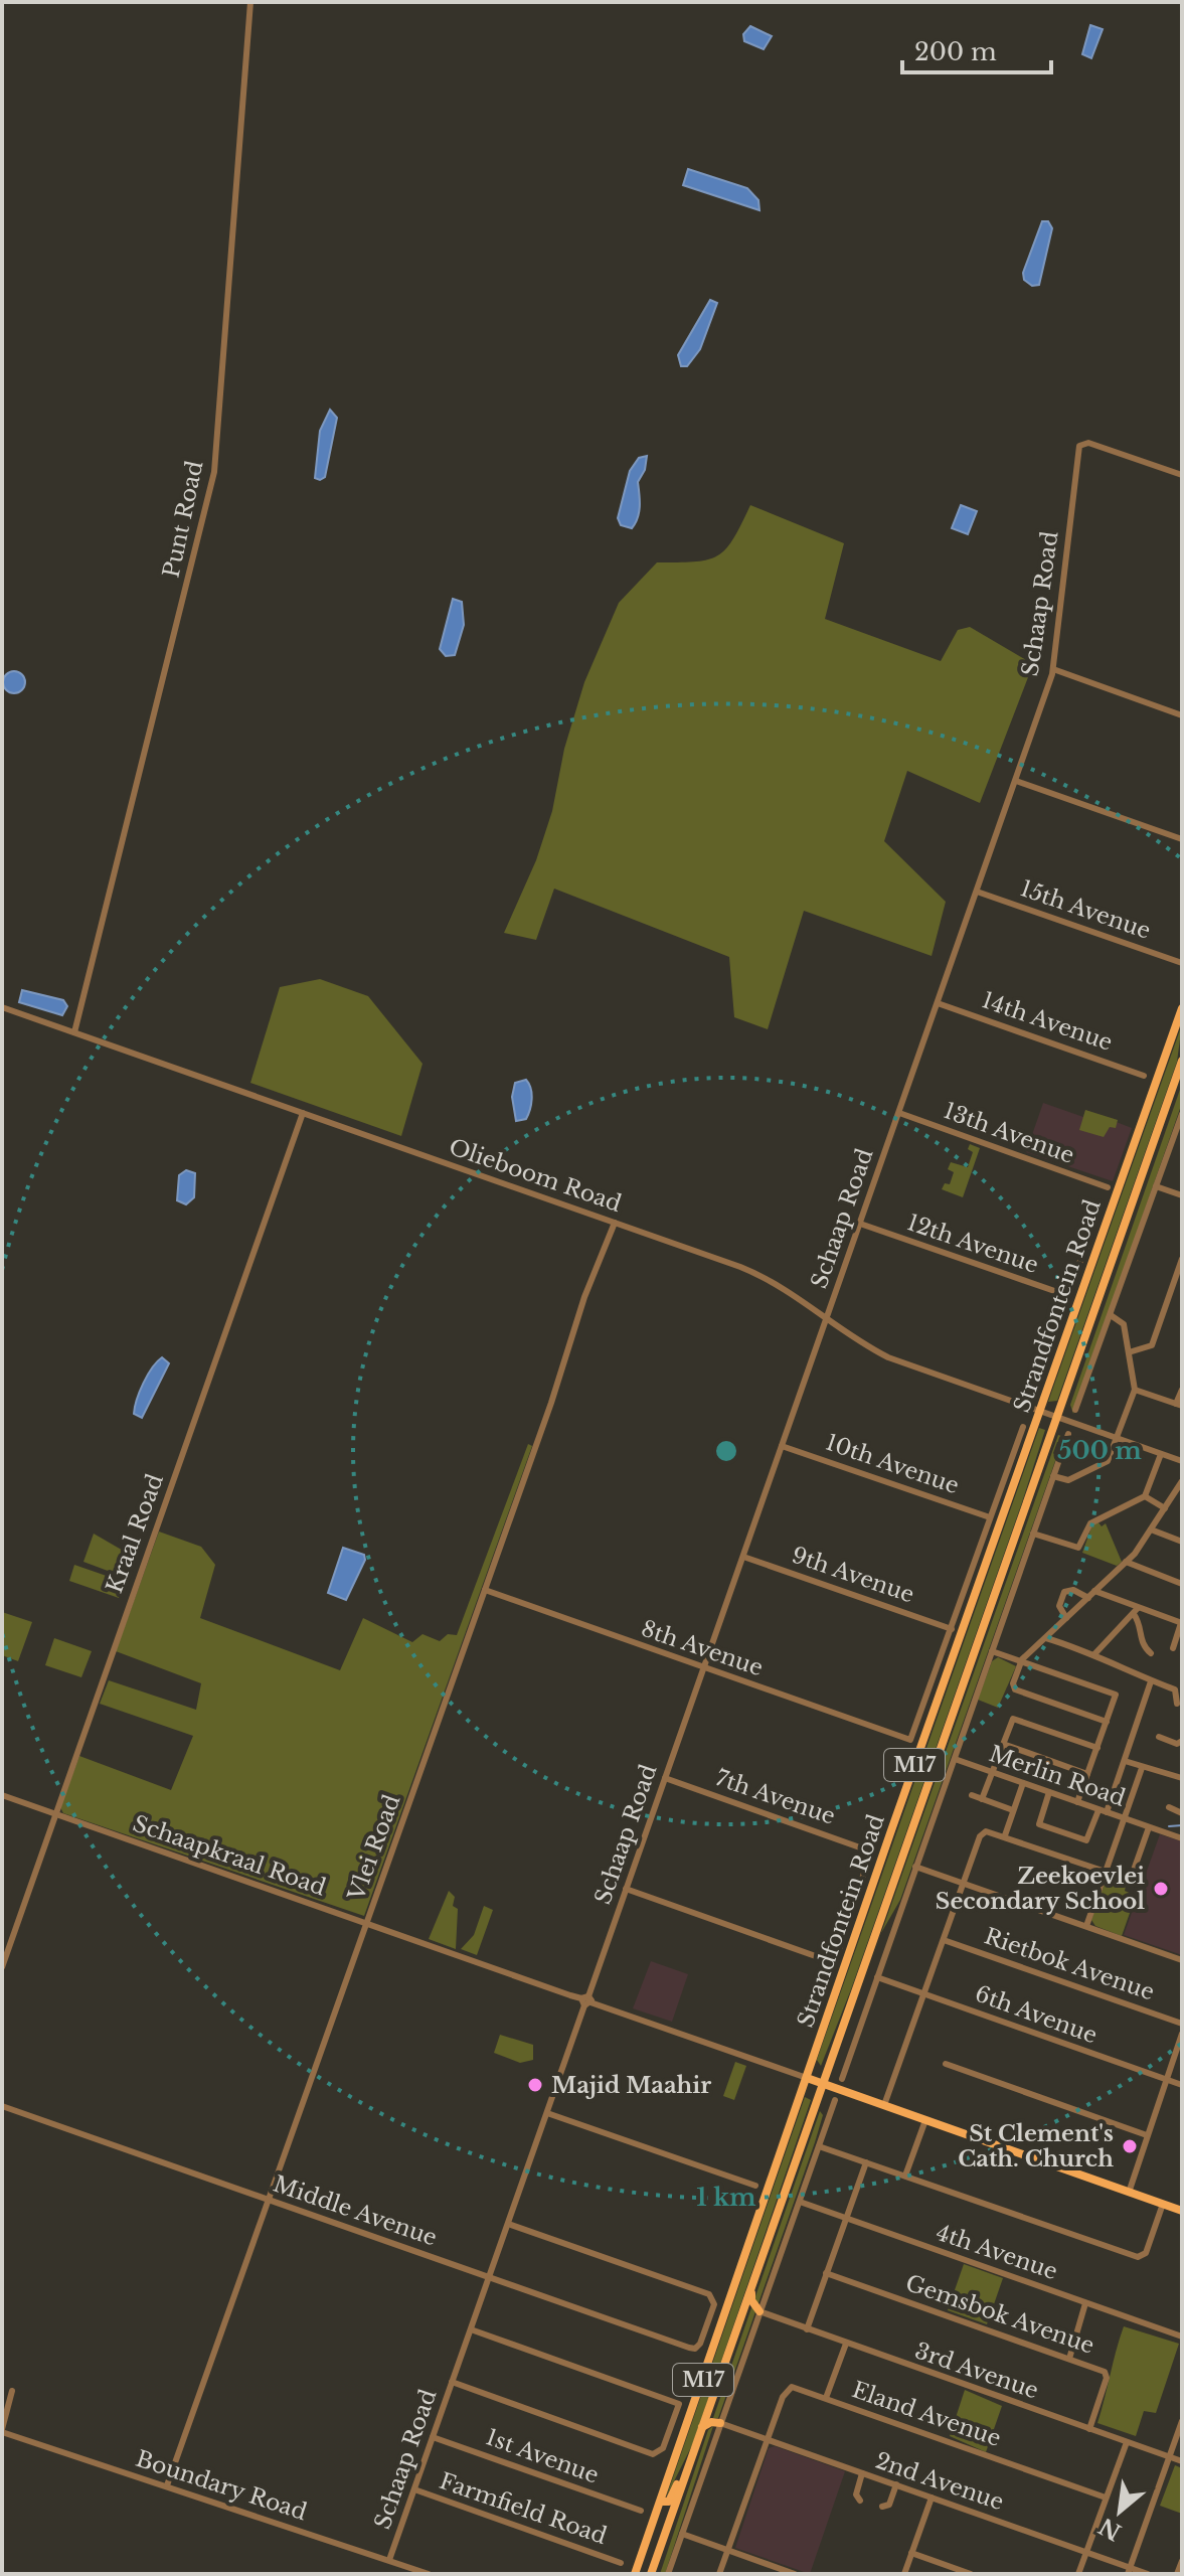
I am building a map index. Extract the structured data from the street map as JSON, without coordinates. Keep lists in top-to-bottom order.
{
  "streets": {
    "main road": ["Strandfontein Road", "M17"],
    "street": [
      "Punt Road",
      "Schaap Road",
      "15th Avenue",
      "14th Avenue",
      "13th Avenue",
      "Olieboom Road",
      "12th Avenue",
      "10th Avenue",
      "Kraal Road",
      "9th Avenue",
      "8th Avenue",
      "Merlin Road",
      "7th Avenue",
      "Vlei Road",
      "Schaapkraal Road",
      "Rietbok Avenue",
      "6th Avenue",
      "Middle Avenue",
      "4th Avenue",
      "Gemsbok Avenue",
      "3rd Avenue",
      "Eland Avenue",
      "1st Avenue",
      "2nd Avenue",
      "Boundary Road",
      "Farmfield Road"
    ]
  },
  "crossings": [
    ["Punt Road", "Olieboom Road"],
    ["Schaap Road", "15th Avenue"],
    ["Schaap Road", "14th Avenue"],
    ["Schaap Road", "13th Avenue"],
    ["Schaap Road", "Olieboom Road"],
    ["Schaap Road", "12th Avenue"],
    ["Schaap Road", "10th Avenue"],
    ["Schaap Road", "9th Avenue"],
    ["Schaap Road", "8th Avenue"],
    ["Schaap Road", "7th Avenue"],
    ["Schaap Road", "Schaapkraal Road"],
    ["Schaap Road", "Middle Avenue"],
    ["Schaap Road", "1st Avenue"],
    ["Schaap Road", "Boundary Road"],
    ["Schaap Road", "Farmfield Road"],
    ["Olieboom Road", "Strandfontein Road"],
    ["Olieboom Road", "Kraal Road"],
    ["Olieboom Road", "Vlei Road"],
    ["Strandfontein Road", "Schaapkraal Road"],
    ["Kraal Road", "Schaapkraal Road"],
    ["9th Avenue", "8th Avenue"],
    ["8th Avenue", "Vlei Road"],
    ["Vlei Road", "Schaapkraal Road"],
    ["Vlei Road", "Middle Avenue"],
    ["Vlei Road", "Boundary Road"],
    ["Gemsbok Avenue", "3rd Avenue"],
    ["Eland Avenue", "2nd Avenue"]
  ],
  "places": ["Zeekoevlei Secondary School", "Majid Maahir", "St Clement's Cath. Church"],
  "scale_bar": "200 m",
  "north": "bottom left",
  "rings": ["500 m", "1 km"]
}
